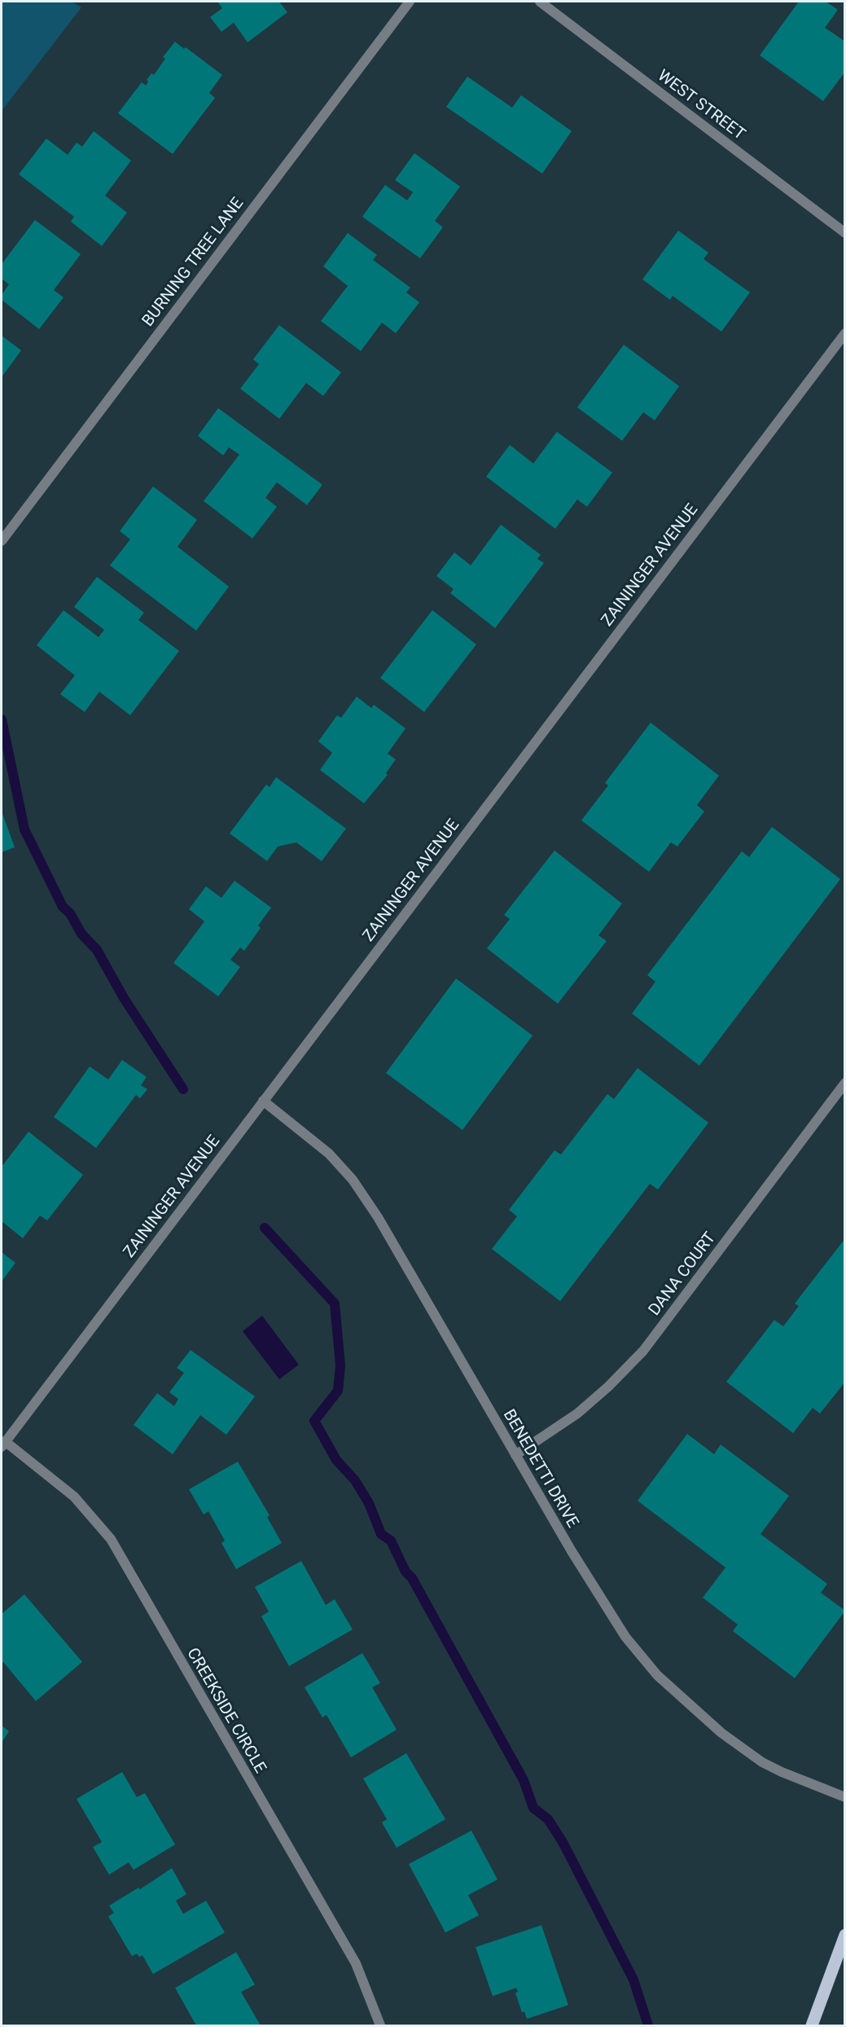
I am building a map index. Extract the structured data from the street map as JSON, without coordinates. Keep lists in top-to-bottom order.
{
  "streets": {
    "street": [
      "WEST STREET",
      "BURNING TREE LANE",
      "ZAININGER AVENUE",
      "DANA COURT",
      "BENEDETTI DRIVE",
      "CREEKSIDE CIRCLE"
    ]
  },
  "crossings": [
    ["ZAININGER AVENUE", "BENEDETTI DRIVE"],
    ["ZAININGER AVENUE", "CREEKSIDE CIRCLE"],
    ["DANA COURT", "BENEDETTI DRIVE"]
  ]
}
